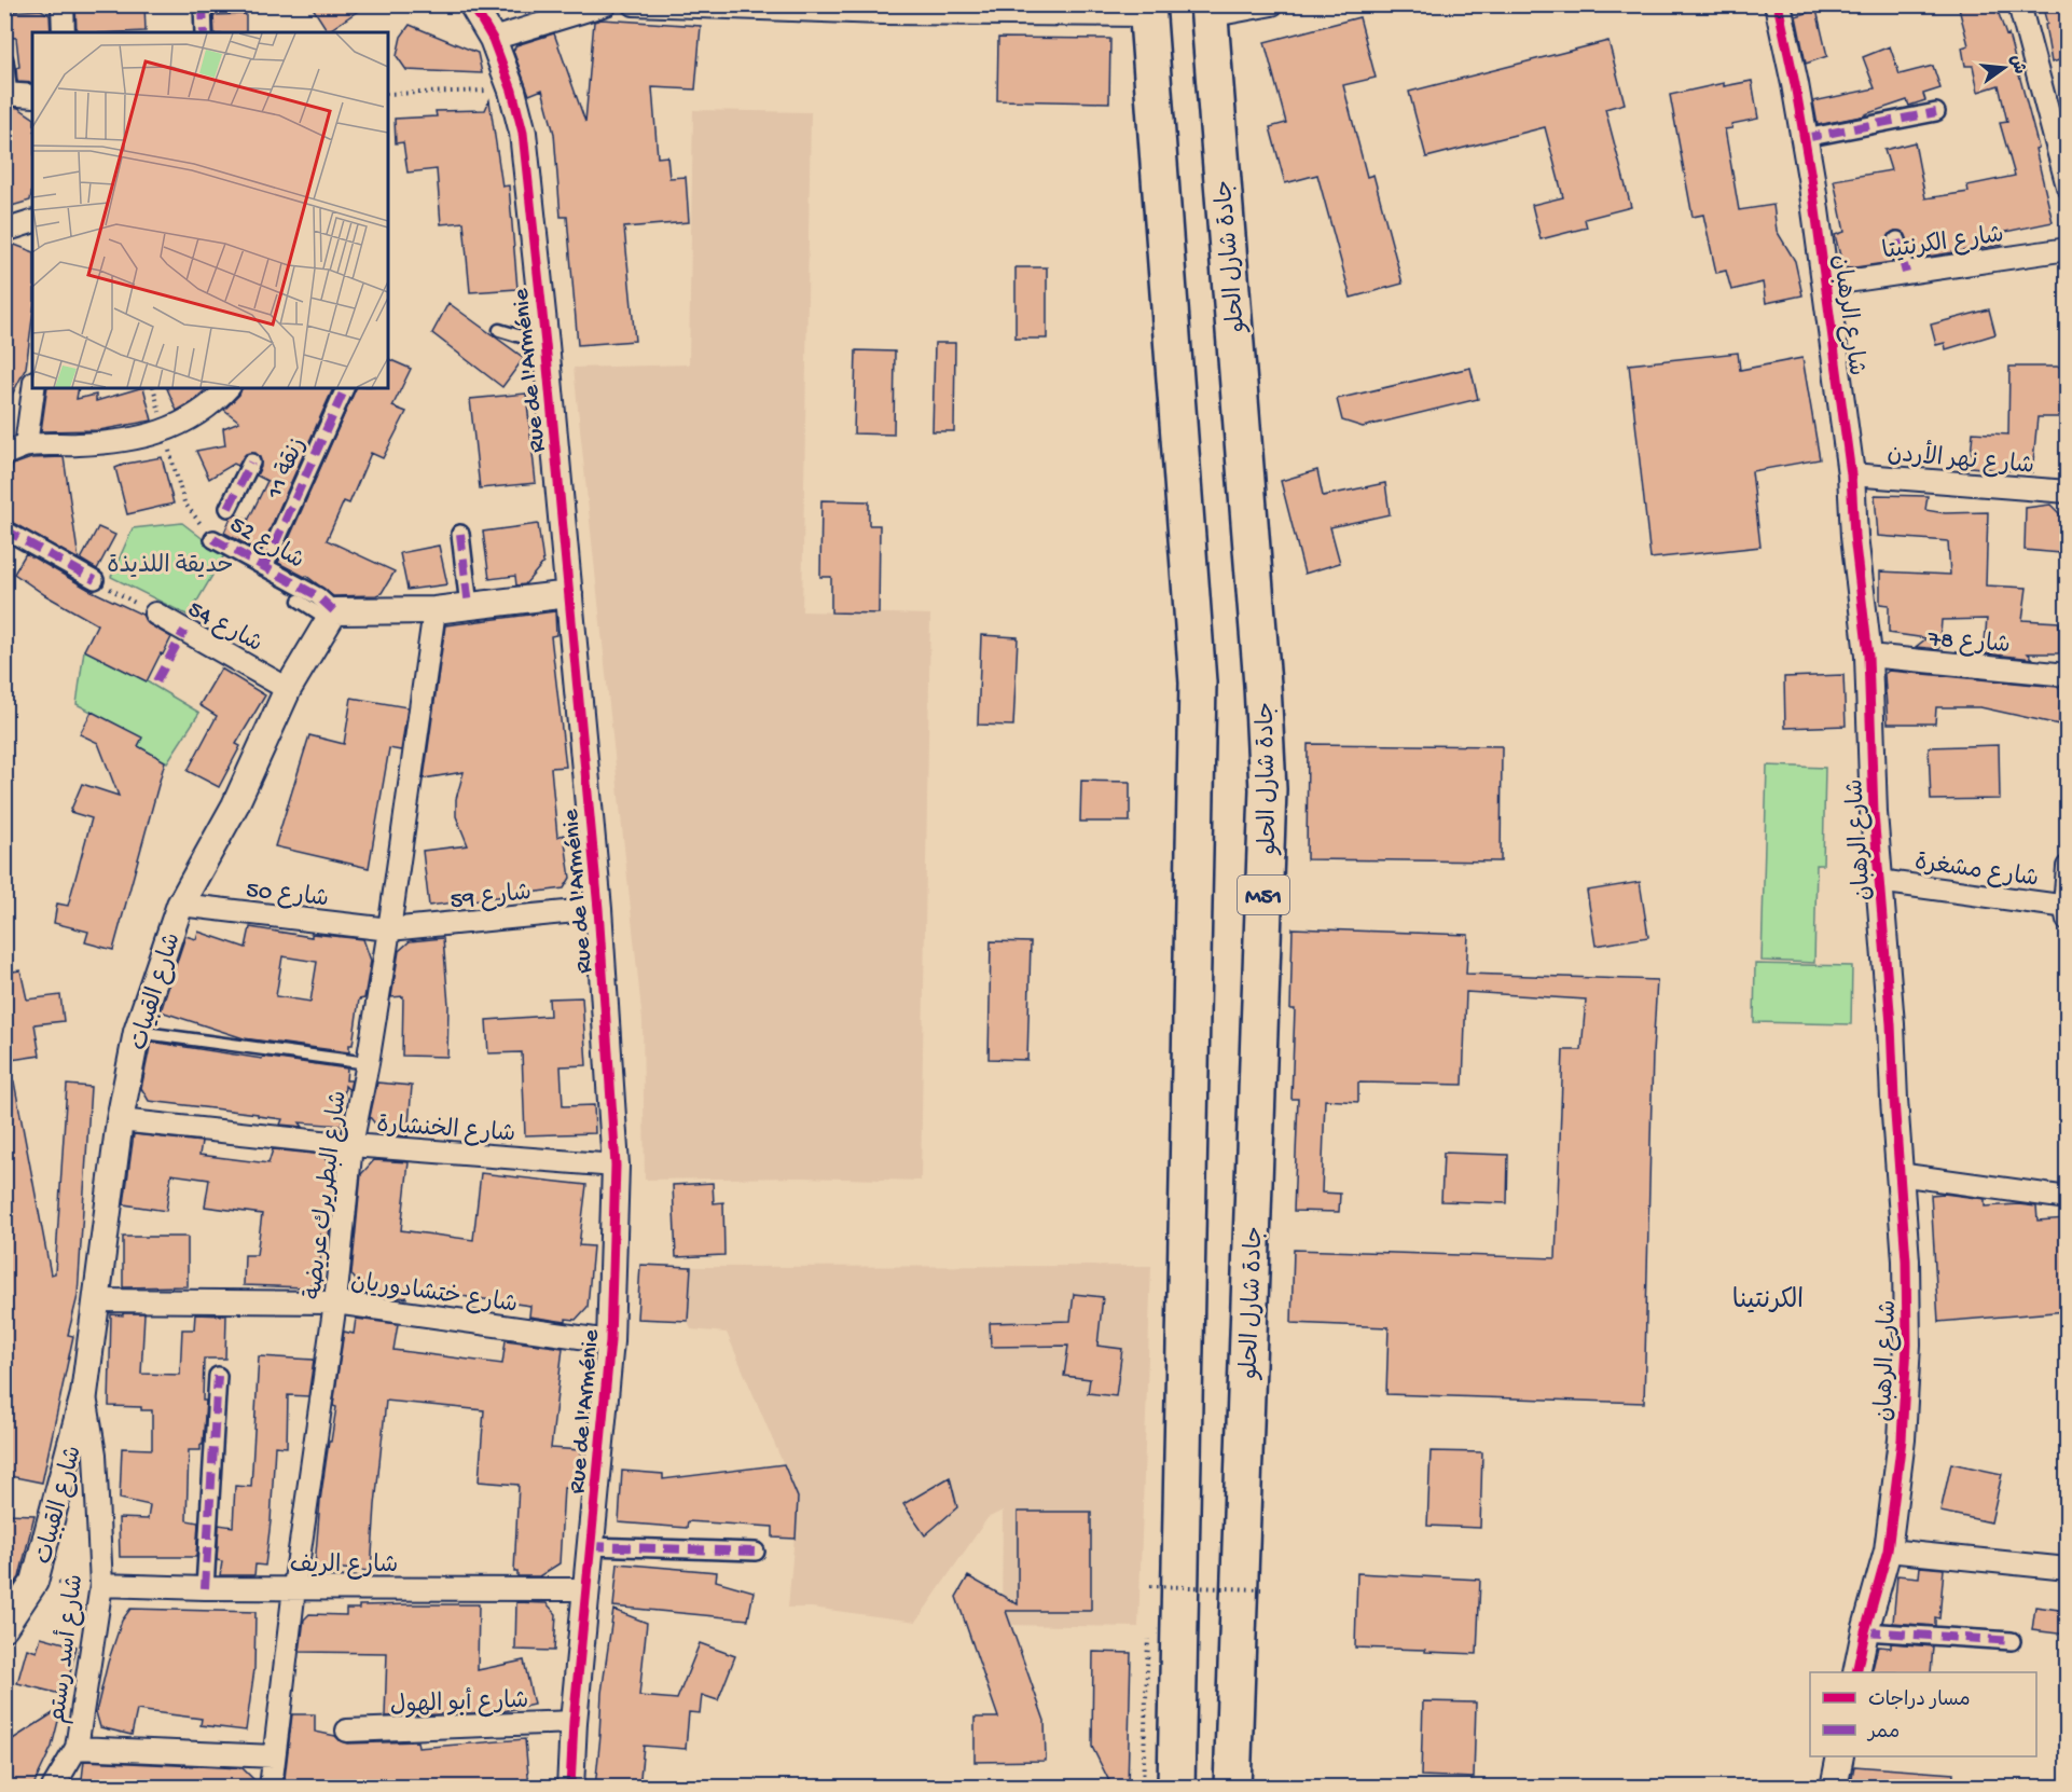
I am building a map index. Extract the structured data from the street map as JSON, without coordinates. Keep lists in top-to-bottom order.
{
  "streets": {
    "highway": ["جادة شارل الحلو", "M51"],
    "street": [
      "شارع الكرنتيتا",
      "شارع الرهبان",
      "Rue de l'Arménie",
      "شارع نهر الأردن",
      "زنقة 11",
      "شارع 52",
      "شارع 54",
      "شارع 78",
      "شارع مشغرة",
      "شارع 50",
      "شارع 59",
      "شارع القبيات",
      "شارع الخنشارة",
      "شارع البطريرك عريضة",
      "شارع ختشادوريان",
      "شارع الريف",
      "شارع أسد رستم",
      "شارع أبو الهول"
    ]
  },
  "crossings": [
    ["شارع الكرنتيتا", "شارع الرهبان"],
    ["شارع الرهبان", "شارع نهر الأردن"],
    ["شارع الرهبان", "شارع 78"],
    ["شارع الرهبان", "شارع مشغرة"],
    ["Rue de l'Arménie", "شارع 59"],
    ["Rue de l'Arménie", "شارع الخنشارة"],
    ["Rue de l'Arménie", "شارع ختشادوريان"],
    ["Rue de l'Arménie", "شارع الريف"],
    ["Rue de l'Arménie", "شارع أبو الهول"],
    ["زنقة 11", "شارع 52"],
    ["شارع 52", "شارع القبيات"],
    ["شارع 54", "شارع القبيات"],
    ["شارع 50", "شارع 59"],
    ["شارع 50", "شارع القبيات"],
    ["شارع 50", "شارع البطريرك عريضة"],
    ["شارع 59", "شارع البطريرك عريضة"],
    ["شارع القبيات", "شارع الخنشارة"],
    ["شارع القبيات", "شارع ختشادوريان"],
    ["شارع القبيات", "شارع أسد رستم"],
    ["شارع الخنشارة", "شارع البطريرك عريضة"],
    ["شارع البطريرك عريضة", "شارع ختشادوريان"],
    ["شارع البطريرك عريضة", "شارع الريف"],
    ["شارع الريف", "شارع أسد رستم"]
  ],
  "districts": ["الكرنتينا"],
  "parks": ["حديقة اللذيذة"],
  "legend": ["مسار دراجات", "ممر"],
  "north": "right"
}
